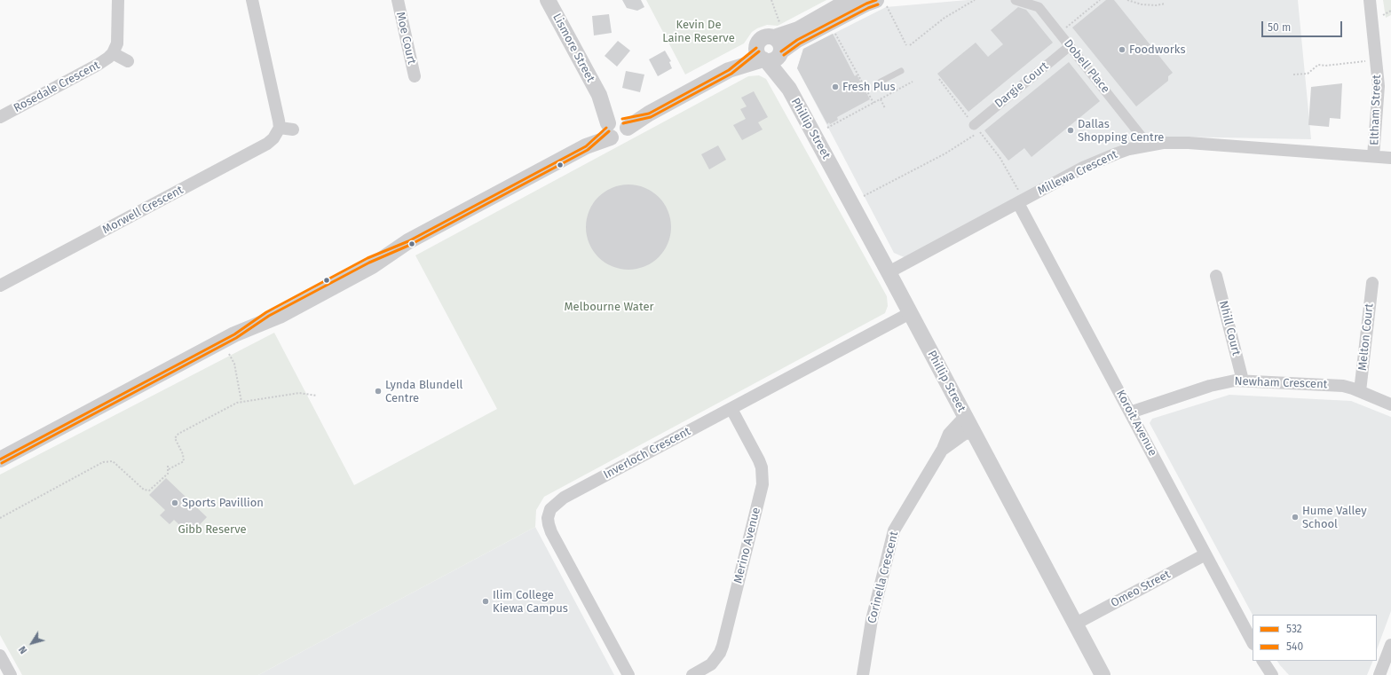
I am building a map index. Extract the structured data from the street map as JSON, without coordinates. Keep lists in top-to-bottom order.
{
  "streets": {
    "street": [
      "Moe Court",
      "Lismore Street",
      "Dobell Place",
      "Dargie Court",
      "Rosedale Crescent",
      "Eltham Street",
      "Phillip Street",
      "Millewa Crescent",
      "Morwell Crescent",
      "Nhill Court",
      "Melton Court",
      "Newham Crescent",
      "Koroit Avenue",
      "Inverloch Crescent",
      "Merino Avenue",
      "Corinella Crescent",
      "Omeo Street"
    ]
  },
  "crossings": [
    ["Dobell Place", "Dargie Court"],
    ["Dobell Place", "Millewa Crescent"],
    ["Eltham Street", "Millewa Crescent"],
    ["Phillip Street", "Millewa Crescent"],
    ["Phillip Street", "Inverloch Crescent"],
    ["Phillip Street", "Corinella Crescent"],
    ["Phillip Street", "Omeo Street"],
    ["Millewa Crescent", "Koroit Avenue"],
    ["Nhill Court", "Newham Crescent"],
    ["Melton Court", "Newham Crescent"],
    ["Newham Crescent", "Koroit Avenue"],
    ["Koroit Avenue", "Omeo Street"],
    ["Inverloch Crescent", "Merino Avenue"]
  ],
  "parks": ["Kevin De Laine Reserve", "Melbourne Water", "Gibb Reserve"],
  "places": [
    "Foodworks",
    "Fresh Plus",
    "Dallas Shopping Centre",
    "Lynda Blundell Centre",
    "Sports Pavillion",
    "Hume Valley School",
    "Ilim College Kiewa Campus"
  ],
  "lines": ["transit line 532", "transit line 540"],
  "legend": ["532", "540"],
  "scale_bar": "50 m",
  "north": "bottom left"
}
